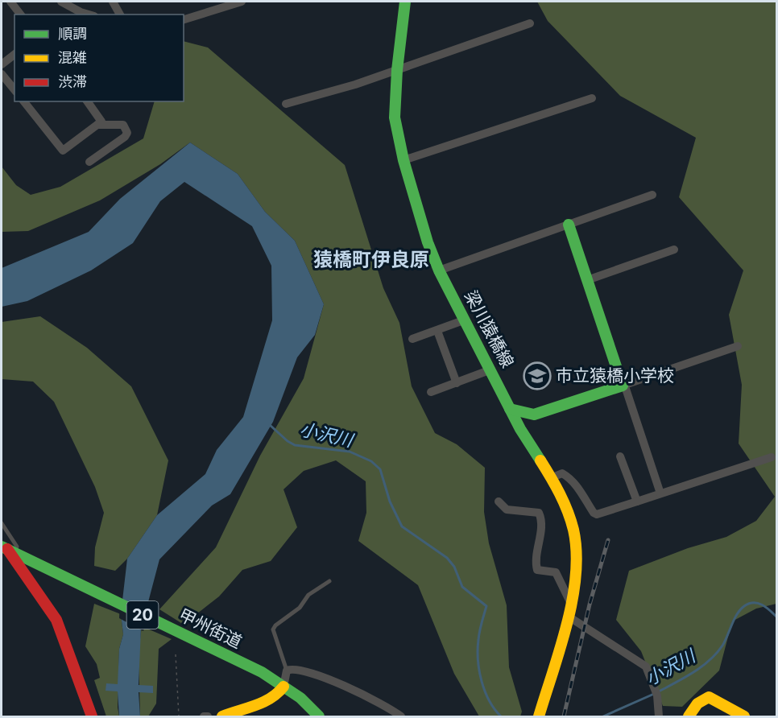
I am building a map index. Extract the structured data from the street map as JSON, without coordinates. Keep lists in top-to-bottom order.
{
  "streets": {
    "main road": ["梁川猿橋線", "20", "甲州街道"]
  },
  "districts": ["猿橋町伊良原"],
  "water": ["小沢川"],
  "places": {
    "school or university": ["市立猿橋小学校"]
  },
  "legend": ["順調", "混雑", "渋滞"]
}
